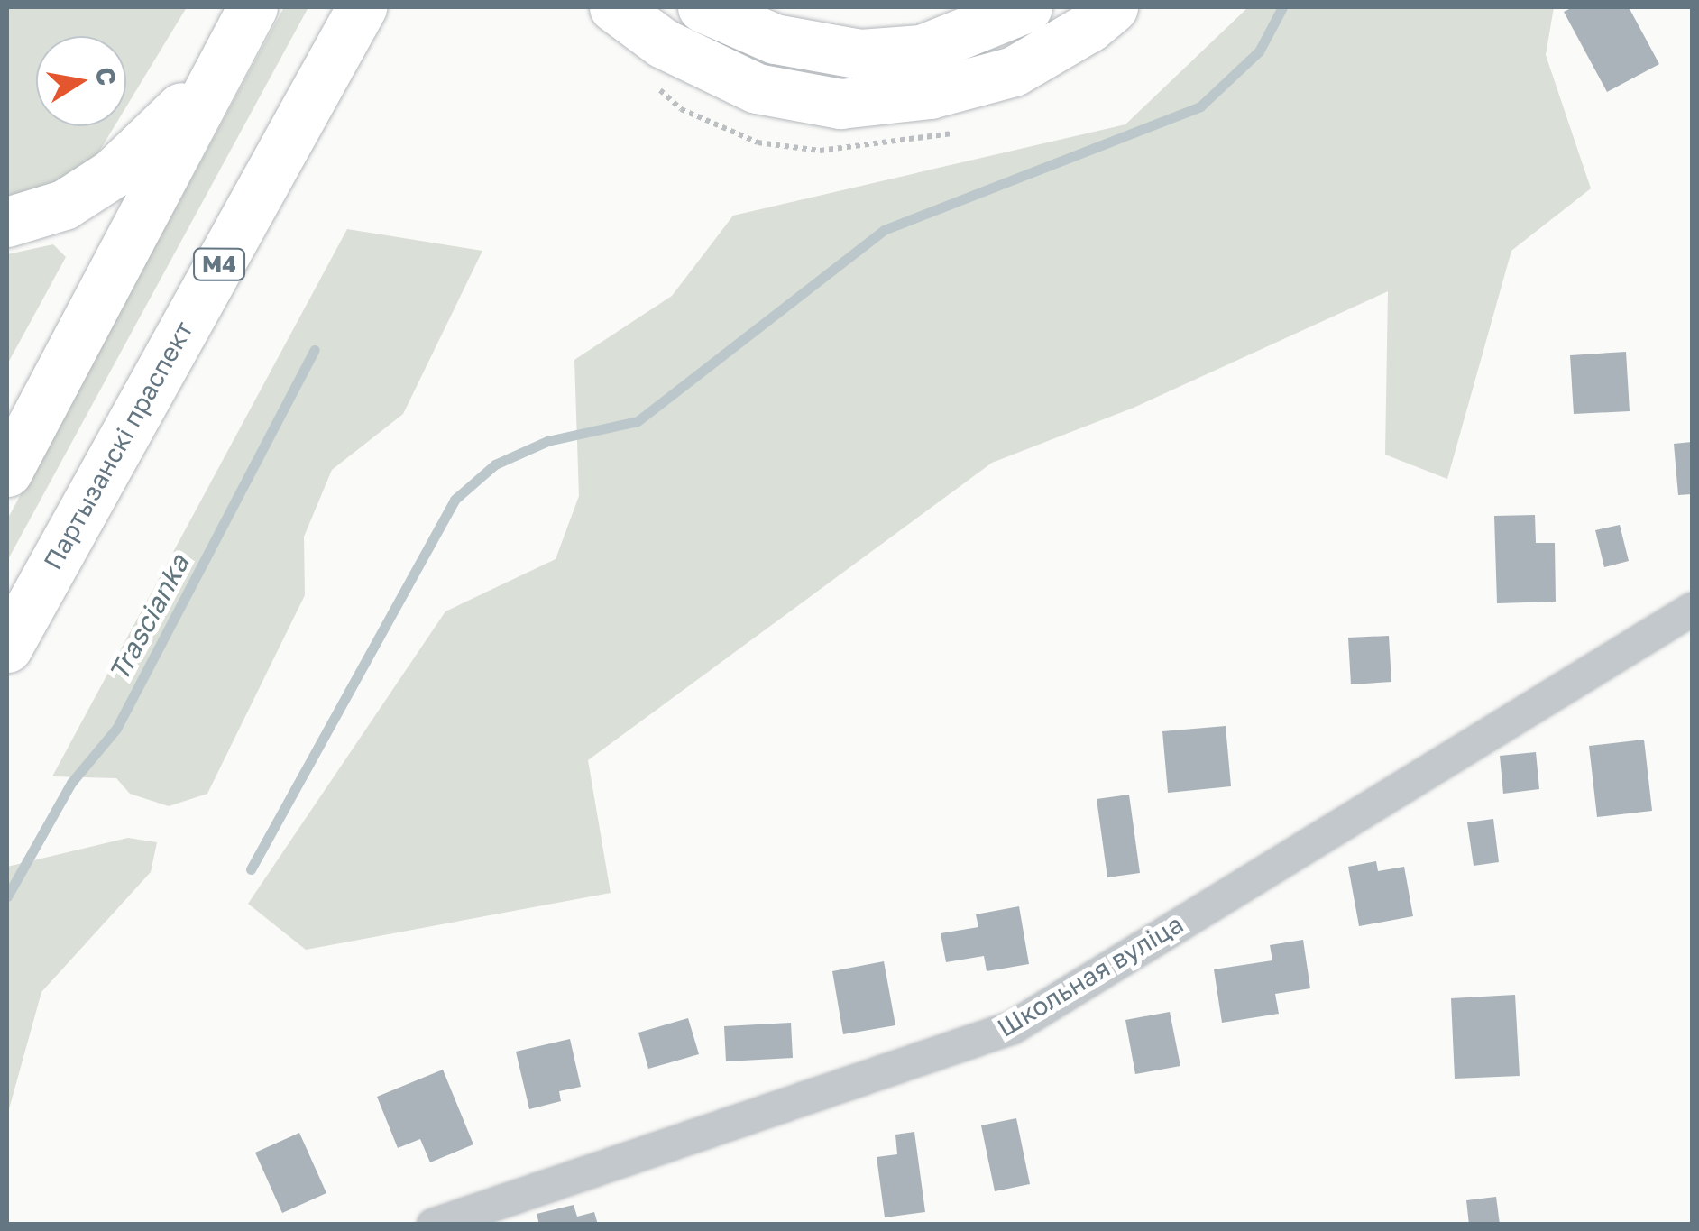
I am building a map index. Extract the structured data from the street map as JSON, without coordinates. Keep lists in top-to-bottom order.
{
  "streets": {
    "highway": ["М4", "Партызанскі праспект"],
    "street": ["Школьная вуліца"]
  },
  "water": ["Trascianka"],
  "north": "right"
}
